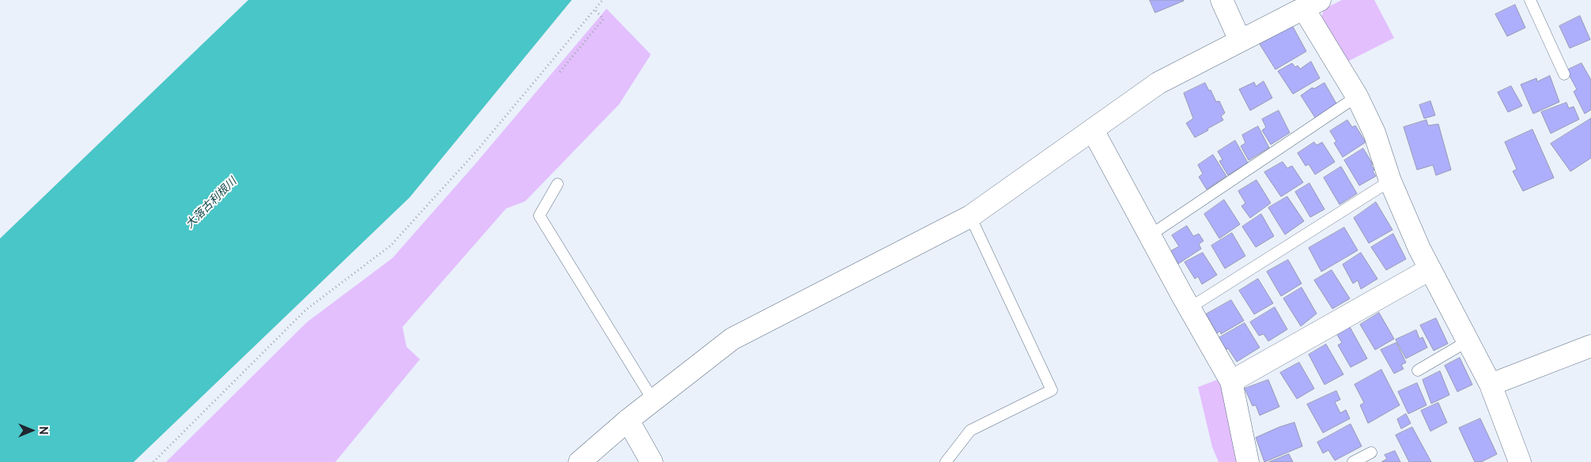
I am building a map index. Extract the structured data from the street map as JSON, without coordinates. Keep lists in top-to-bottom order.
{
  "water": ["大落古利根川"],
  "north": "right"
}
